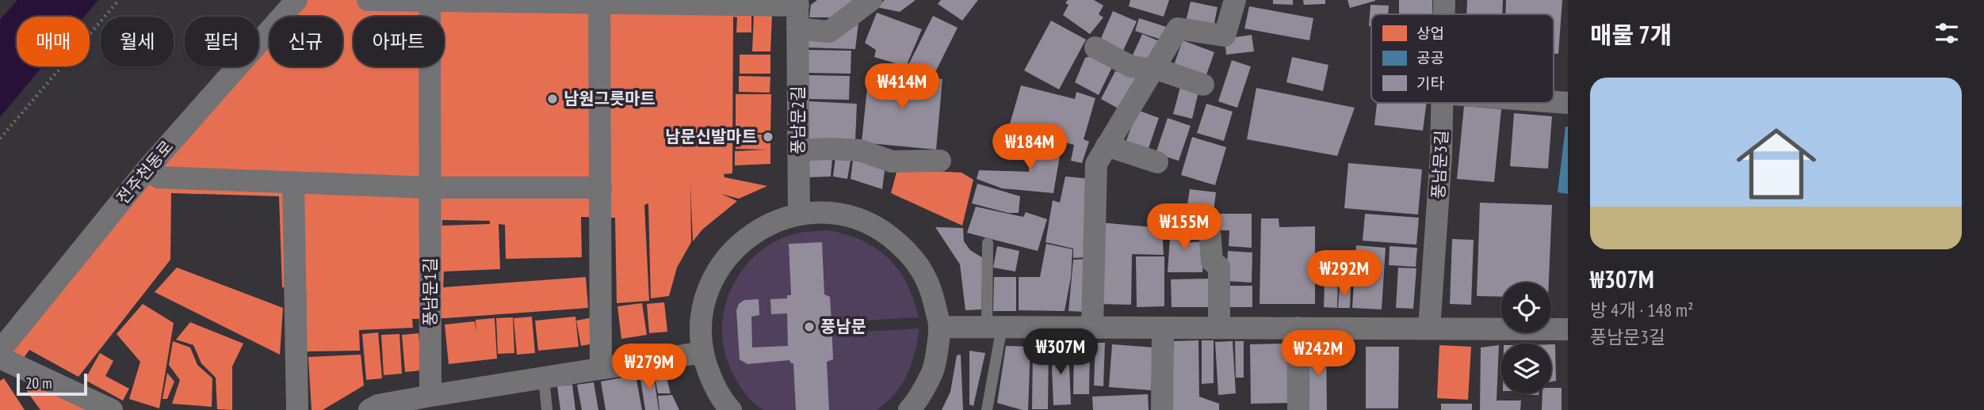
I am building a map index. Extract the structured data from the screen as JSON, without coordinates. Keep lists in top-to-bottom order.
{
  "streets": {
    "street": [
      "풍남문2길",
      "풍남문3길",
      "전주천동로",
      "풍남문1길"
    ]
  },
  "places": ["남원그릇마트", "남문신발마트", "풍남문"],
  "legend": ["상업", "공공", "기타"],
  "scale_bar": "20 m",
  "page": {
    "heading": "매물 7개",
    "chip": [
      "매매",
      "월세",
      "필터",
      "신규",
      "아파트"
    ],
    "price": [
      "₩414M",
      "₩184M",
      "₩155M",
      "₩292M",
      "₩307M",
      "₩242M",
      "₩279M"
    ],
    "list": [
      {
        "name": "₩307M",
        "note": "방 4개 · 148 m² · 풍남문3길"
      }
    ],
    "scale": "20 m"
  }
}
